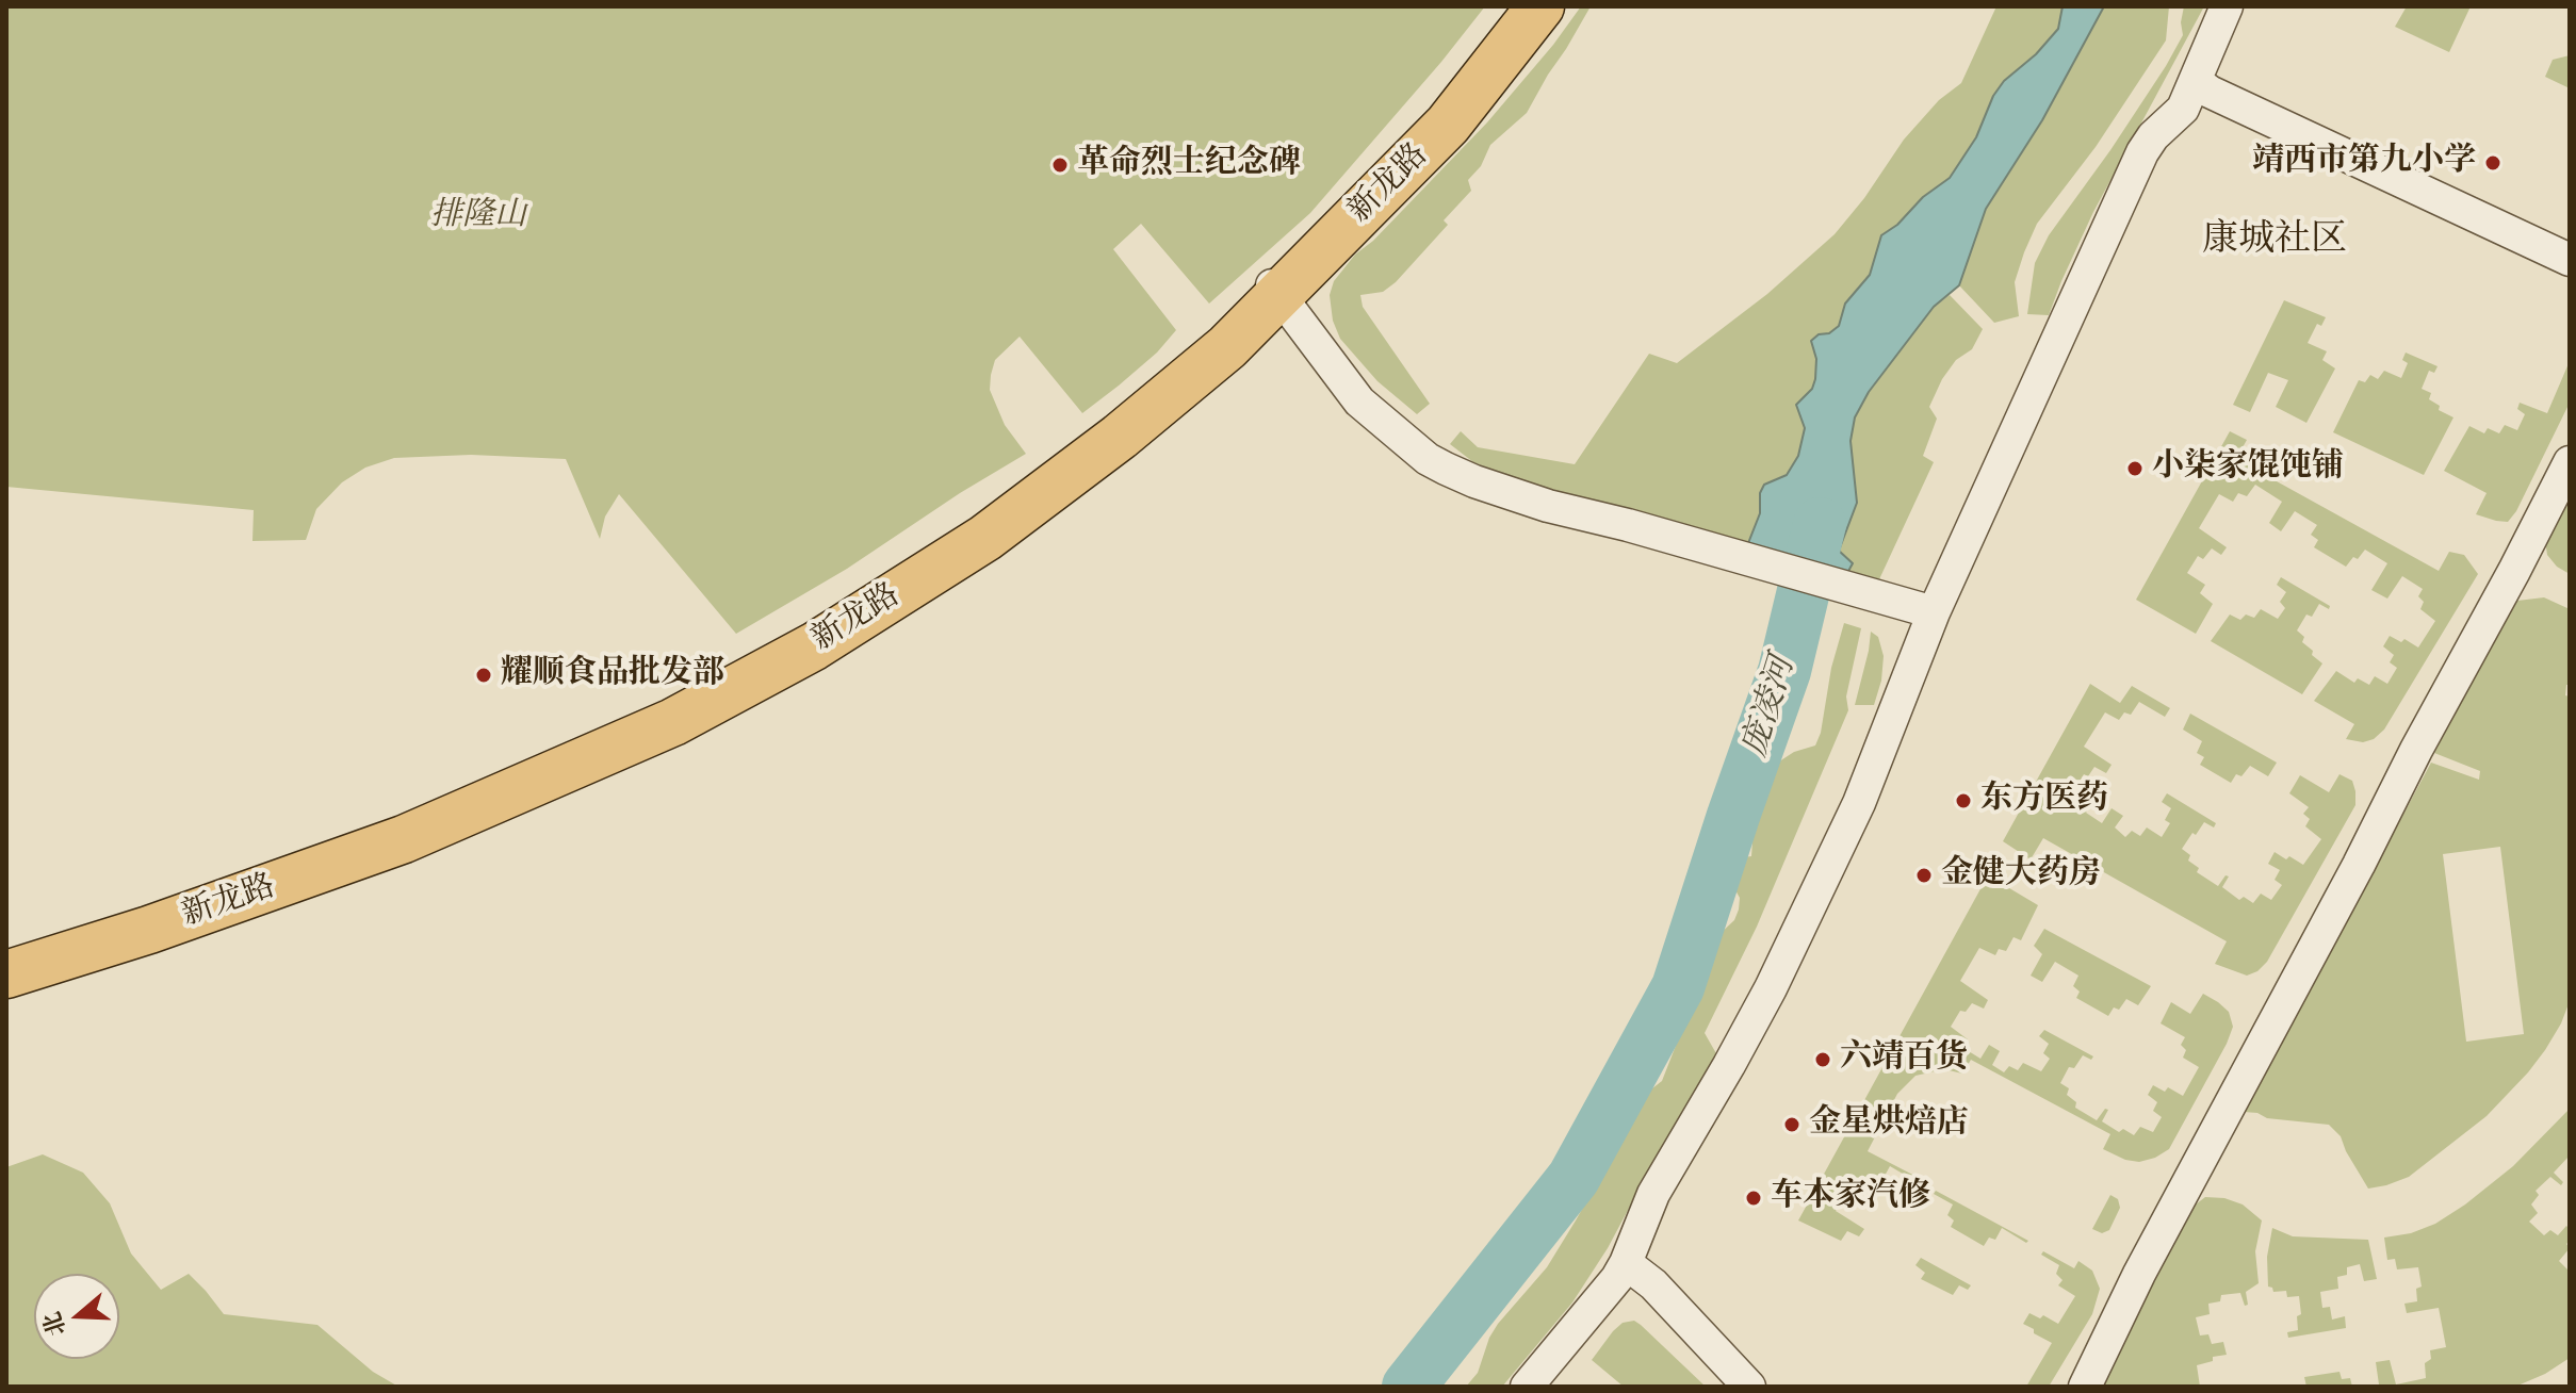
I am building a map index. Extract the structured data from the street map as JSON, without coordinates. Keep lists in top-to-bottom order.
{
  "streets": {
    "main road": ["新龙路"]
  },
  "districts": ["康城社区"],
  "water": ["庞凌河"],
  "parks": ["排隆山"],
  "places": [
    "靖西市第九小学",
    "革命烈士纪念碑",
    "小柒家馄饨铺",
    "耀顺食品批发部",
    "东方医药",
    "金健大药房",
    "六靖百货",
    "金星烘焙店",
    "车本家汽修"
  ],
  "north": "left"
}
